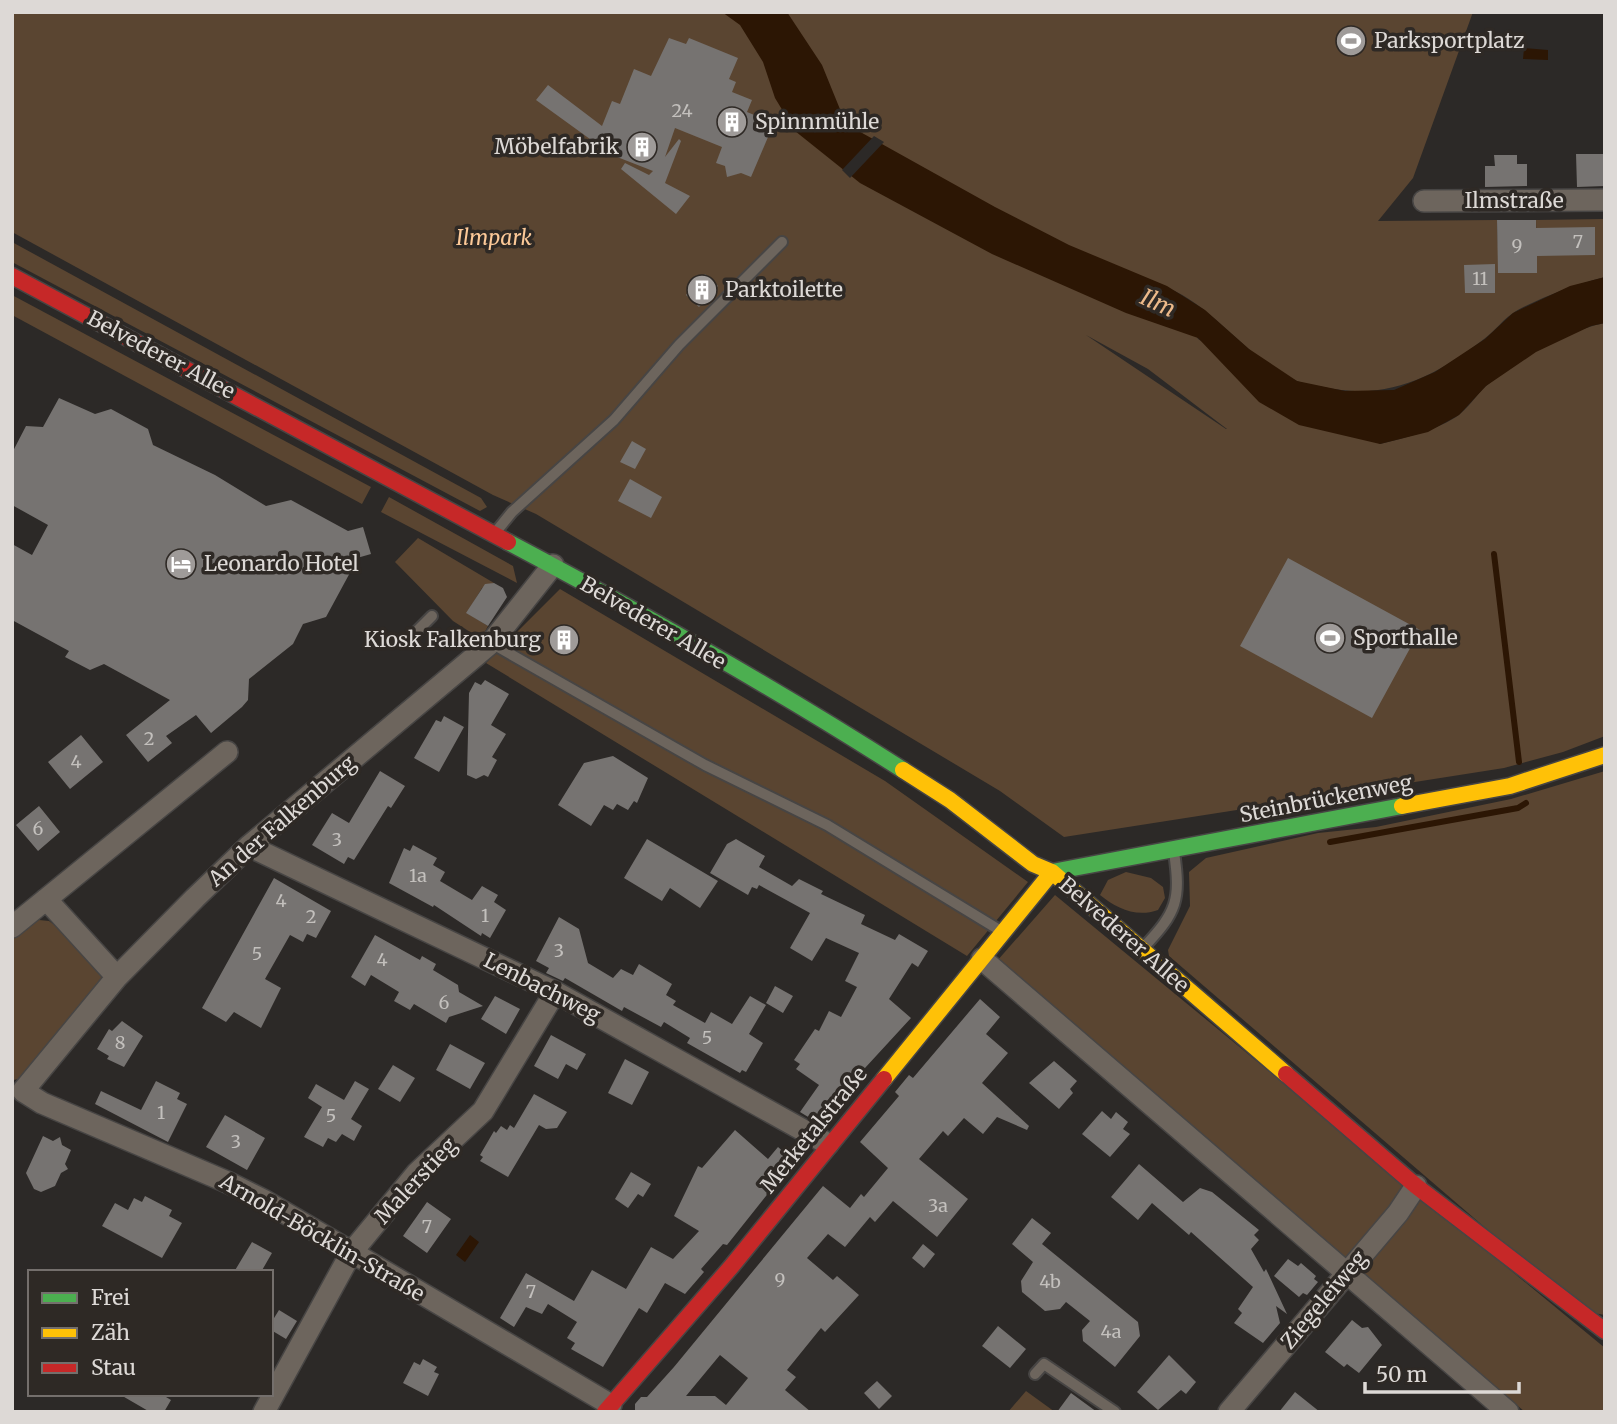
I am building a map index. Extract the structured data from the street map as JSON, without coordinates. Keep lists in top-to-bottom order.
{
  "streets": {
    "street": [
      "Ilmstraße",
      "Belvederer Allee",
      "Steinbrückenweg",
      "An der Falkenburg",
      "Lenbachweg",
      "Merketalstraße",
      "Malerstieg",
      "Arnold-Böcklin-Straße",
      "Ziegeleiweg"
    ]
  },
  "crossings": [
    ["Belvederer Allee", "Steinbrückenweg"],
    ["Belvederer Allee", "An der Falkenburg"],
    ["Belvederer Allee", "Merketalstraße"],
    ["Belvederer Allee", "Ziegeleiweg"],
    ["Steinbrückenweg", "Merketalstraße"],
    ["An der Falkenburg", "Lenbachweg"],
    ["An der Falkenburg", "Arnold-Böcklin-Straße"],
    ["Lenbachweg", "Merketalstraße"],
    ["Lenbachweg", "Malerstieg"],
    ["Merketalstraße", "Arnold-Böcklin-Straße"],
    ["Malerstieg", "Arnold-Böcklin-Straße"]
  ],
  "water": ["Ilm"],
  "parks": ["Ilmpark"],
  "places": {
    "sports": ["Parksportplatz", "Sporthalle"],
    "building": [
      "Spinnmühle",
      "Möbelfabrik",
      "Parktoilette",
      "Kiosk Falkenburg"
    ],
    "hotel": ["Leonardo Hotel"]
  },
  "house_numbers": [
    "24",
    "7",
    "9",
    "11",
    "2",
    "4",
    "6",
    "3",
    "1a",
    "4",
    "1",
    "2",
    "3",
    "5",
    "4",
    "6",
    "5",
    "8",
    "1",
    "5",
    "3",
    "3a",
    "7",
    "9",
    "4b",
    "7",
    "4a"
  ],
  "legend": ["Frei", "Zäh", "Stau"],
  "scale_bar": "50 m"
}
